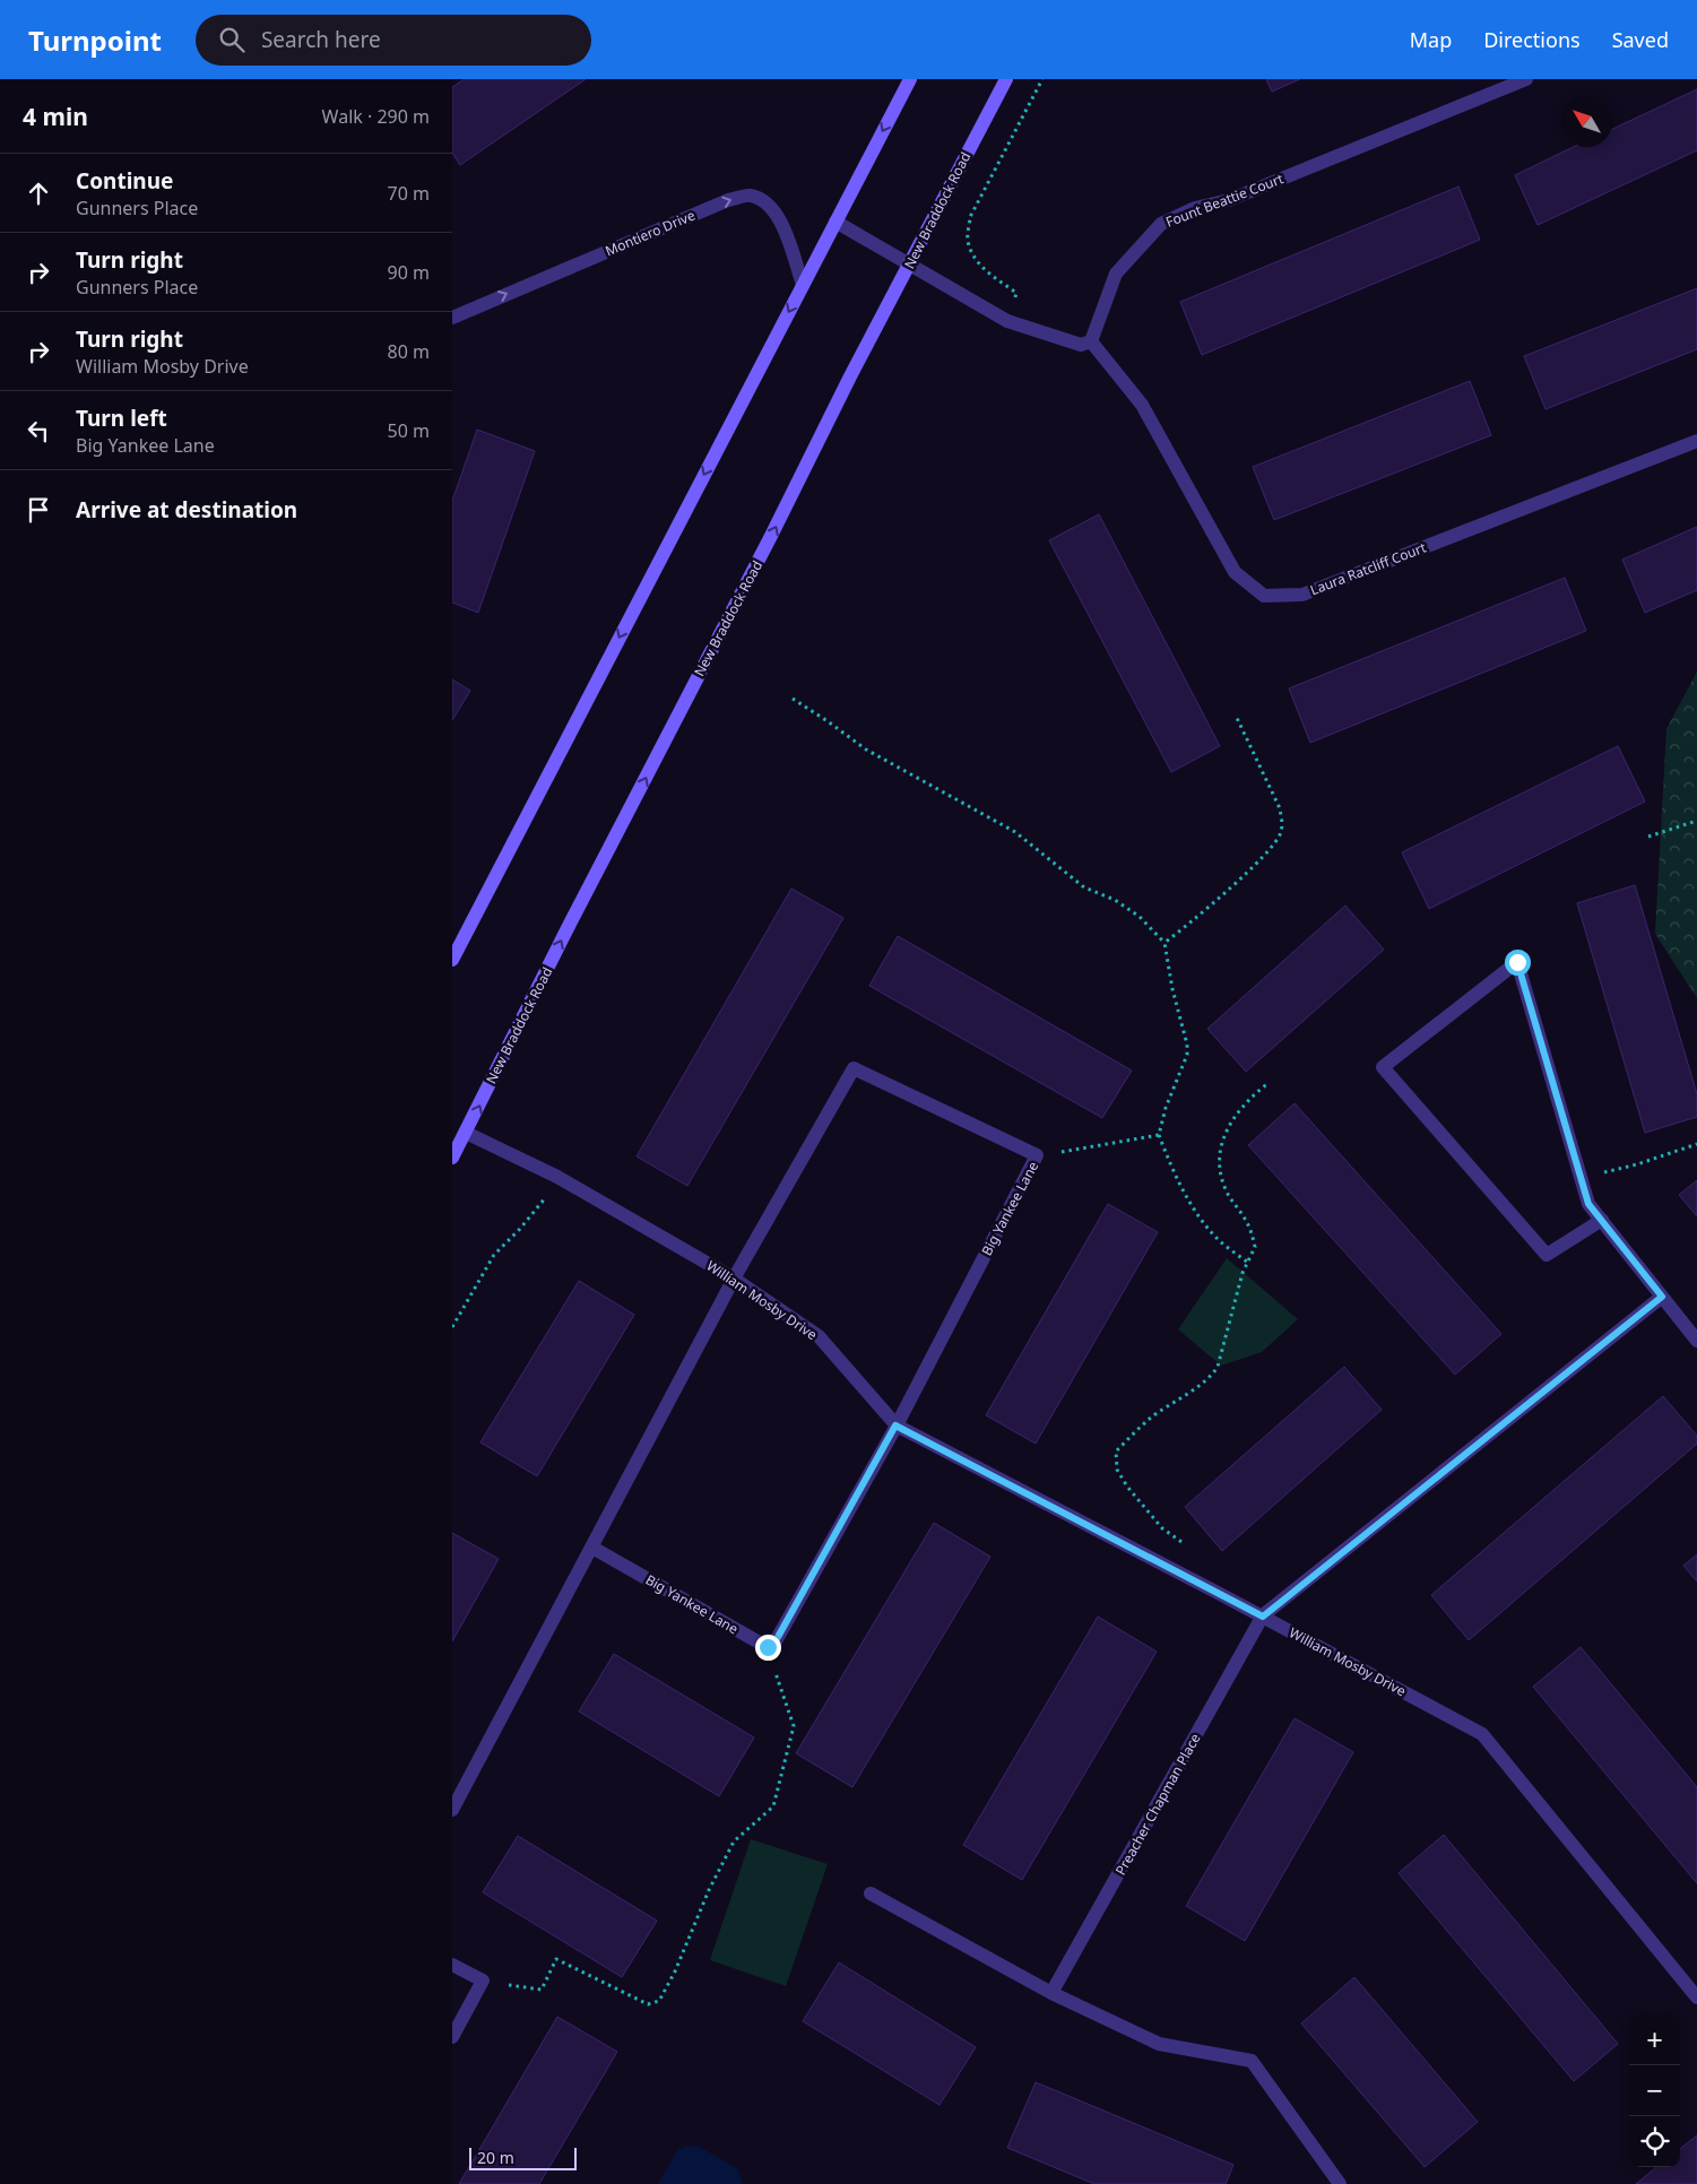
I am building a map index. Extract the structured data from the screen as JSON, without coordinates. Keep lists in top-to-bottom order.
{
  "streets": {
    "main road": ["New Braddock Road"],
    "street": [
      "Fount Beattie Court",
      "Montiero Drive",
      "Laura Ratcliff Court",
      "Big Yankee Lane",
      "William Mosby Drive",
      "Preacher Chapman Place"
    ]
  },
  "crossings": [
    ["Fount Beattie Court", "Laura Ratcliff Court"],
    ["New Braddock Road", "William Mosby Drive"],
    ["Big Yankee Lane", "William Mosby Drive"],
    ["William Mosby Drive", "Preacher Chapman Place"]
  ],
  "one_way": ["Montiero Drive"],
  "scale_bar": "20 m",
  "north": "top left",
  "page": {
    "header": "Turnpoint",
    "search": "Search here",
    "nav": ["Map", "Directions", "Saved"],
    "heading": ["4 min", "Walk · 290 m"],
    "list": [
      ["Continue", "Gunners Place", "70 m"],
      ["Turn right", "Gunners Place", "90 m"],
      ["Turn right", "William Mosby Drive", "80 m"],
      ["Turn left", "Big Yankee Lane", "50 m"],
      "Arrive at destination"
    ],
    "map_buttons": ["+", "−"],
    "scale": "20 m"
  }
}
